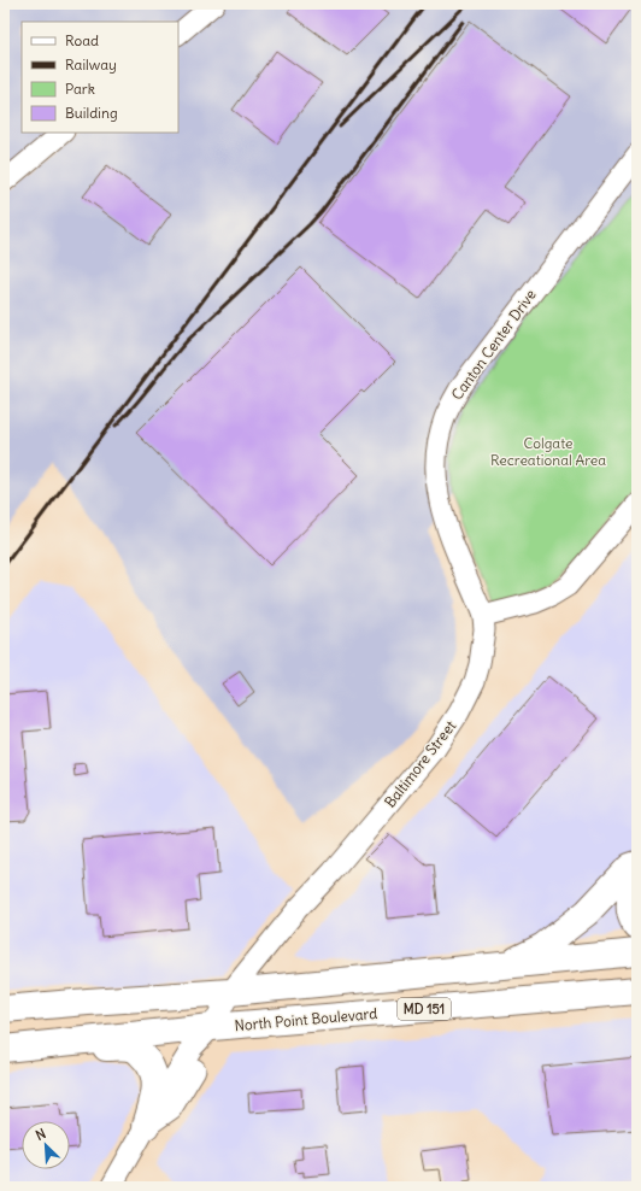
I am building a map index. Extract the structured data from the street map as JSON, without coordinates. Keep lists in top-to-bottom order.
{
  "streets": {
    "main road": ["MD 151", "North Point Boulevard"],
    "street": ["Canton Center Drive", "Baltimore Street"]
  },
  "crossings": [
    ["Canton Center Drive", "Baltimore Street"],
    ["Baltimore Street", "North Point Boulevard"]
  ],
  "parks": ["Colgate Recreational Area"],
  "legend": [
    "Road",
    "Railway",
    "Park",
    "Building"
  ],
  "north": "top left"
}
